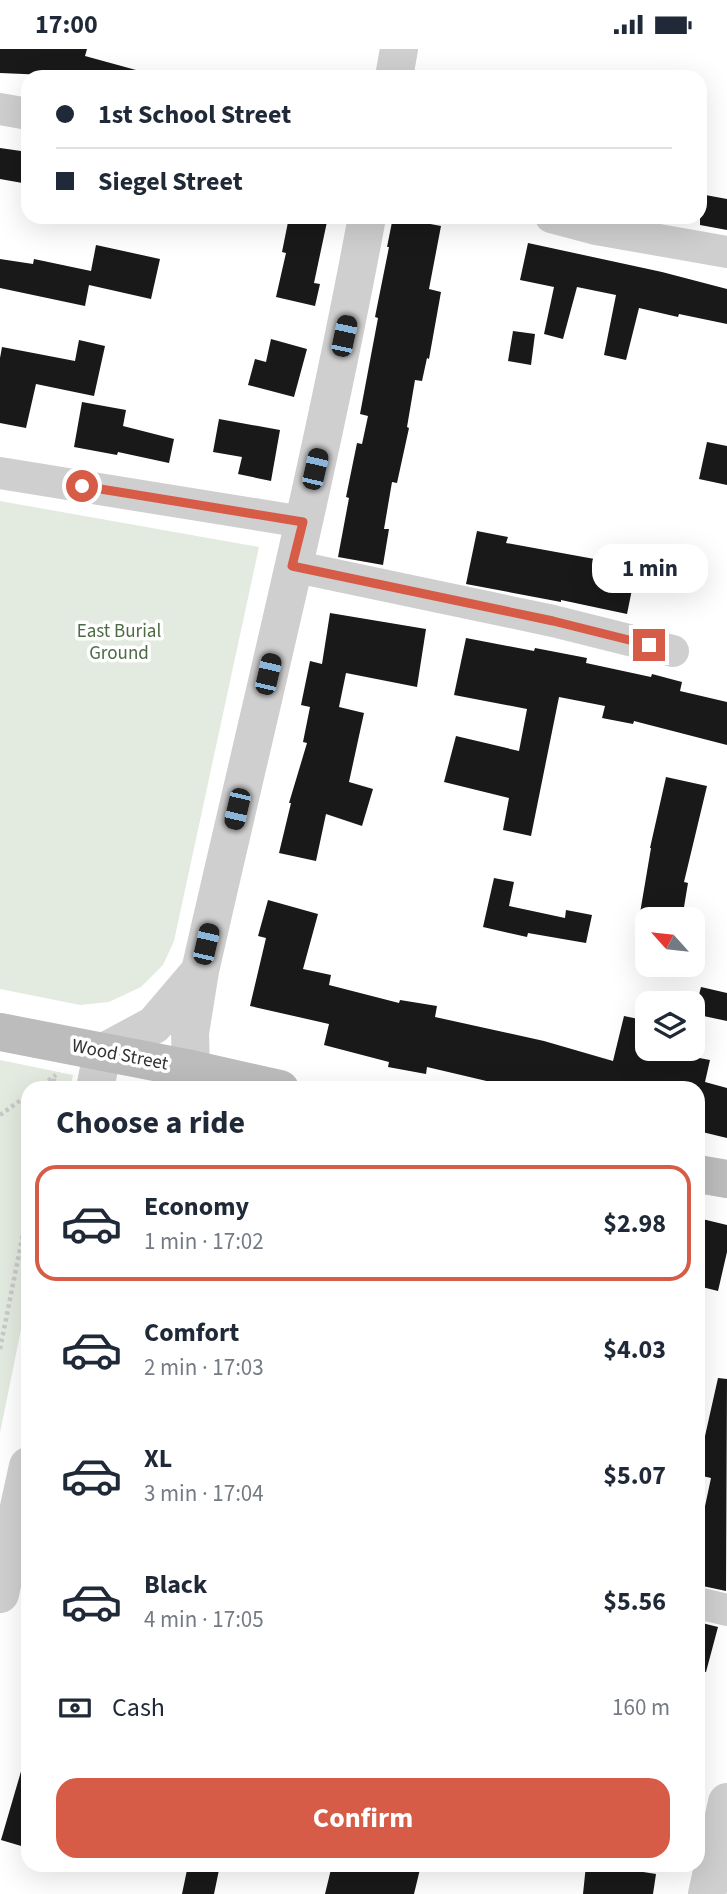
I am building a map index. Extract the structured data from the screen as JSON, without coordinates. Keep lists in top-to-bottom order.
{
  "streets": {
    "main road": ["Wood Street"]
  },
  "parks": ["East Burial Ground"],
  "north": "top left",
  "page": {
    "status": "17:00",
    "banner": ["1st School Street", "Siegel Street"],
    "bubble": "1 min",
    "heading": "Choose a ride",
    "list": [
      {
        "name": "Economy",
        "note": "1 min · 17:02",
        "value": "$2.98"
      },
      {
        "name": "Comfort",
        "note": "2 min · 17:03",
        "value": "$4.03"
      },
      {
        "name": "XL",
        "note": "3 min · 17:04",
        "value": "$5.07"
      },
      {
        "name": "Black",
        "note": "4 min · 17:05",
        "value": "$5.56"
      }
    ],
    "pay": ["Cash", "160 m"],
    "buttons": "Confirm"
  }
}
